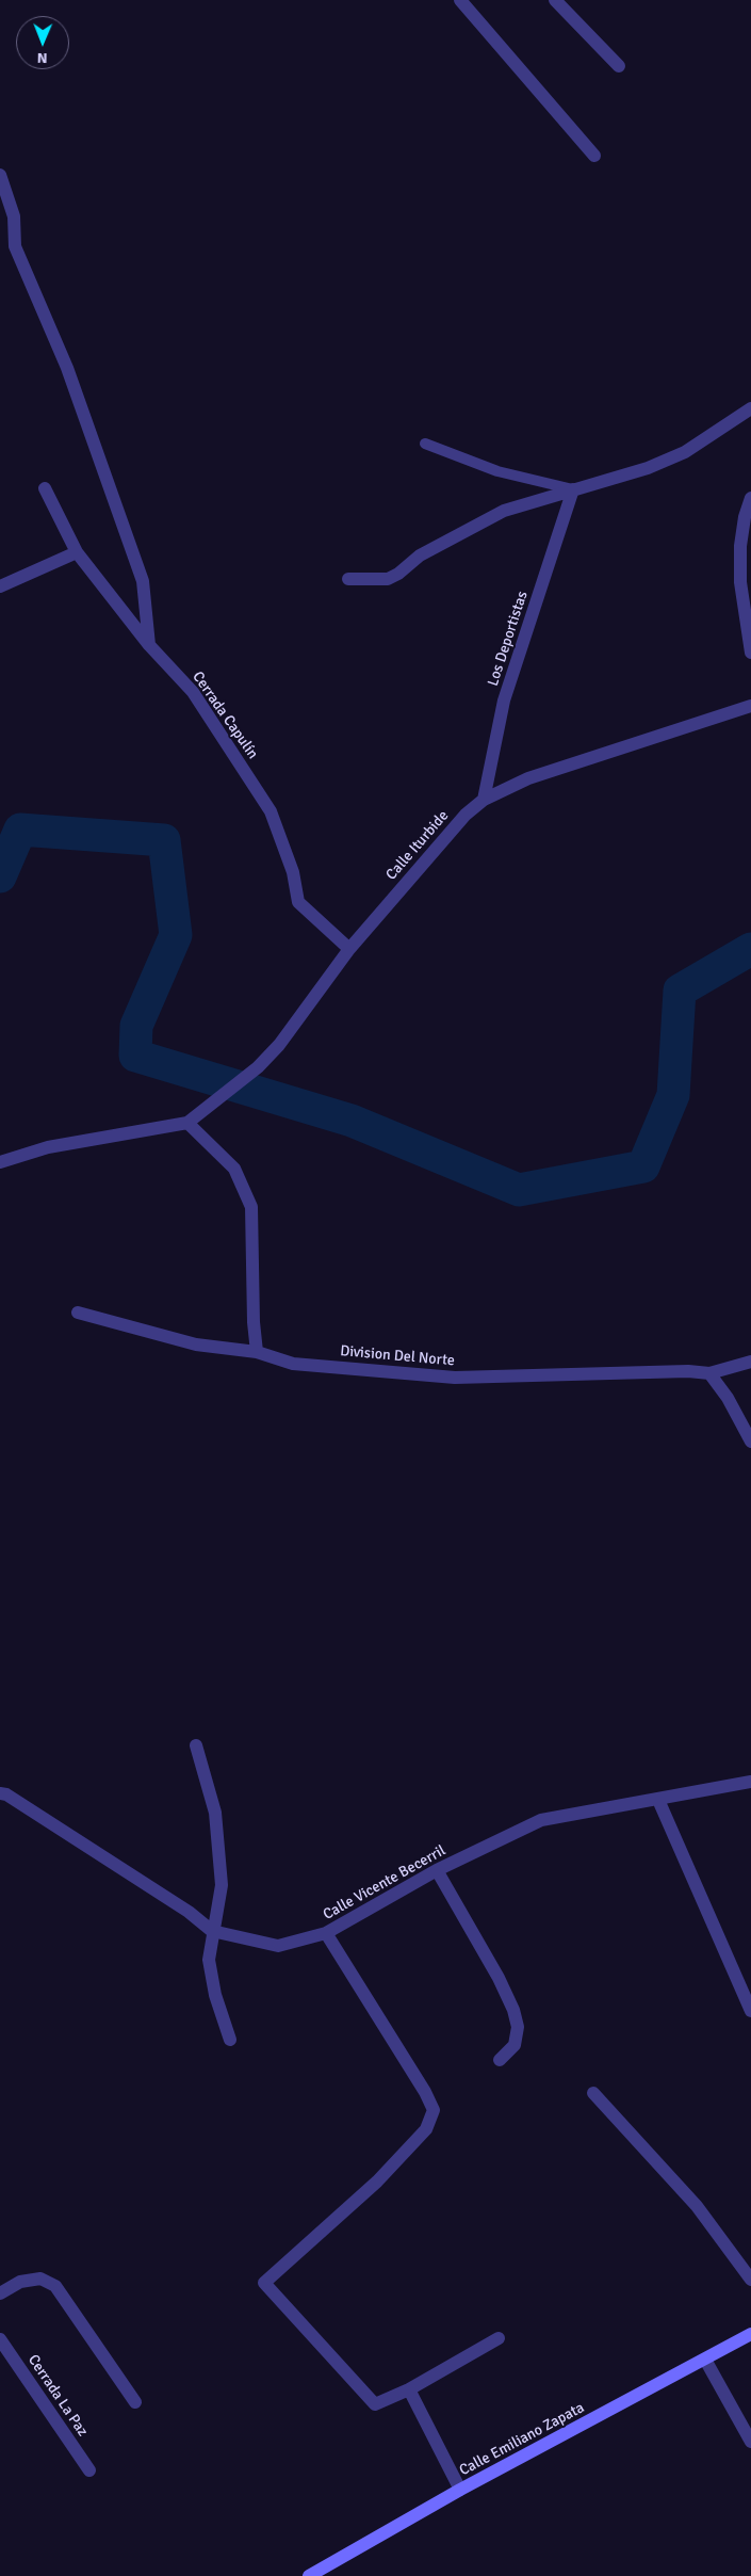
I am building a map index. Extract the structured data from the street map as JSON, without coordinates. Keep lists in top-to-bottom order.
{
  "streets": {
    "main road": ["Calle Emiliano Zapata"],
    "street": [
      "Los Deportistas",
      "Cerrada Capulín",
      "Calle Iturbide",
      "Division Del Norte",
      "Calle Vicente Becerril",
      "Cerrada La Paz"
    ]
  },
  "crossings": [
    ["Los Deportistas", "Calle Iturbide"],
    ["Cerrada Capulín", "Calle Iturbide"]
  ],
  "north": "bottom"
}
